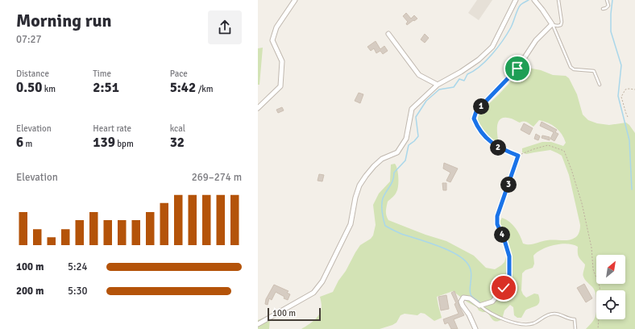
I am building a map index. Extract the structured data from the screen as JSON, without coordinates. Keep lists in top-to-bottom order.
{
  "scale_bar": "100 m",
  "north": "top right",
  "page": {
    "heading": ["Morning run", "07:27"],
    "stats": [
      ["Distance", "0.50 km"],
      ["Time", "2:51"],
      ["Pace", "5:42 /km"],
      ["Elevation", "6 m"],
      ["Heart rate", "139 bpm"],
      ["kcal", "32"]
    ],
    "pins": [
      "1",
      "2",
      "3",
      "4"
    ],
    "chart": ["Elevation", "269–274 m"],
    "list": [
      {
        "name": "100 m",
        "note": "5:24"
      },
      {
        "name": "200 m",
        "note": "5:30"
      }
    ],
    "scale": "100 m"
  }
}
